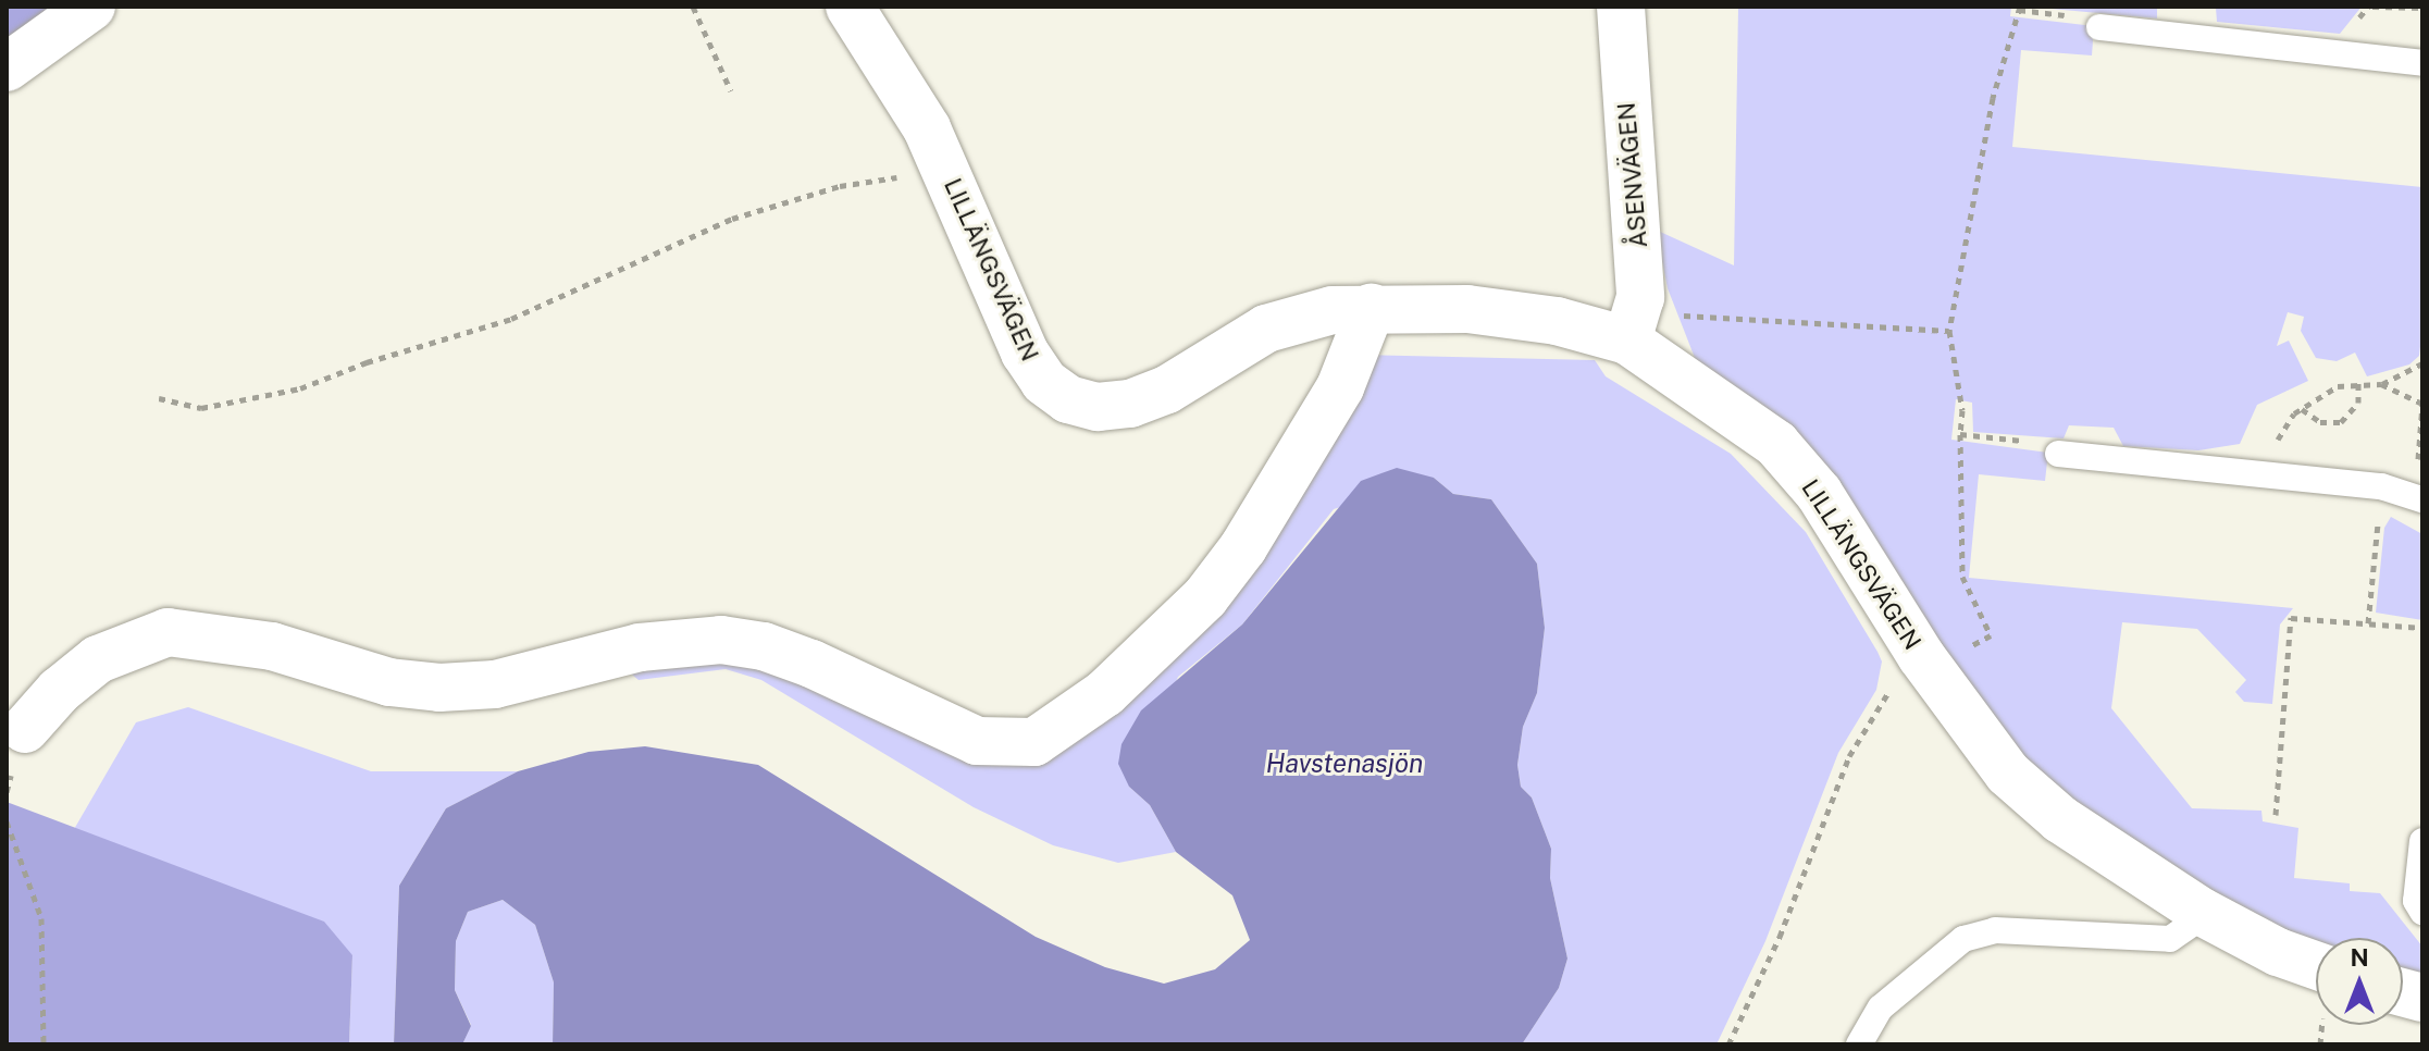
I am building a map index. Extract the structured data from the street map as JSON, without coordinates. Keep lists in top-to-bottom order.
{
  "streets": {
    "street": ["ÅSENVÄGEN", "LILLÄNGSVÄGEN"]
  },
  "crossings": [
    ["ÅSENVÄGEN", "LILLÄNGSVÄGEN"]
  ],
  "water": ["Havstenasjön"],
  "north": "top"
}
